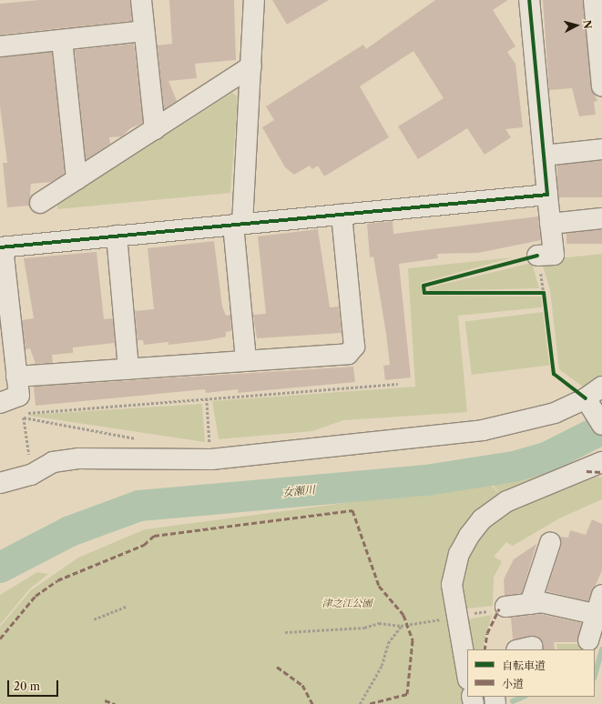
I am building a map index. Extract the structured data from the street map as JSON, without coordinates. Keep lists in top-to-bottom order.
{
  "water": ["女瀬川"],
  "parks": ["津之江公園"],
  "legend": ["自転車道", "小道"],
  "scale_bar": "20 m",
  "north": "right"
}
